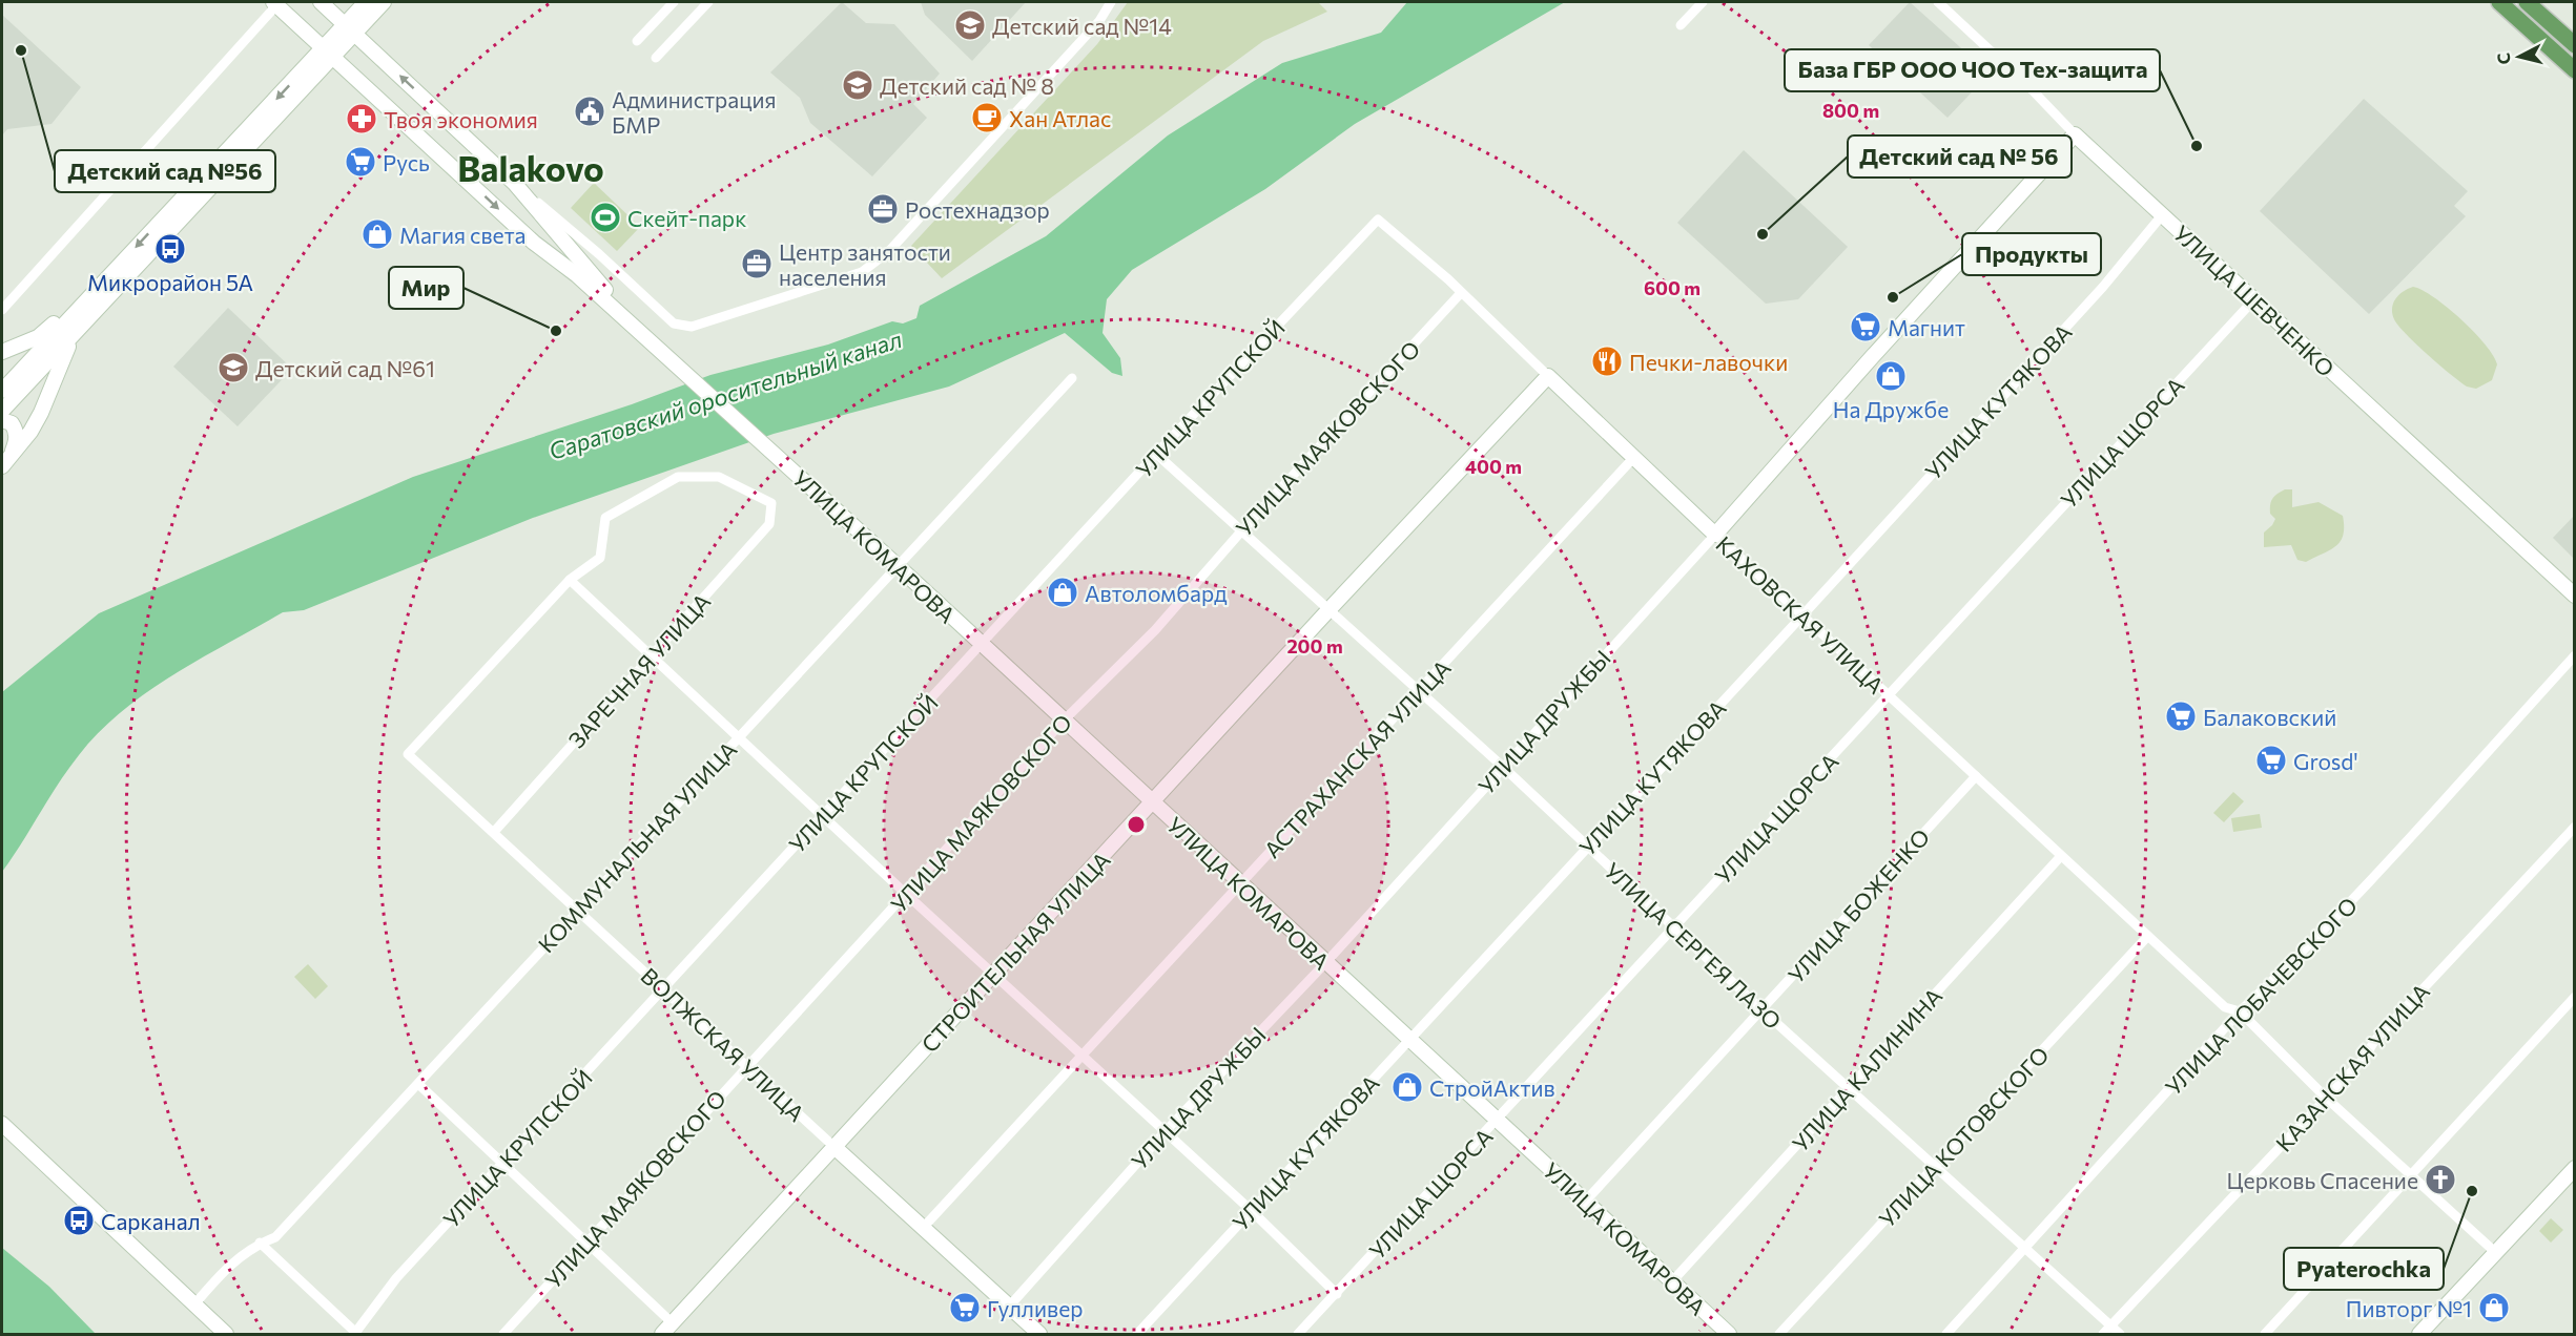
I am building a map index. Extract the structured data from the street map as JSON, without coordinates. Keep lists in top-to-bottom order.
{
  "streets": {
    "main road": [
      "УЛИЦА ШЕВЧЕНКО",
      "УЛИЦА КОМАРОВА",
      "КАХОВСКАЯ УЛИЦА",
      "УЛИЦА ДРУЖБЫ",
      "СТРОИТЕЛЬНАЯ УЛИЦА",
      "ВОЛЖСКАЯ УЛИЦА"
    ],
    "street": [
      "УЛИЦА КРУПСКОЙ",
      "УЛИЦА КУТЯКОВА",
      "УЛИЦА МАЯКОВСКОГО",
      "УЛИЦА ЩОРСА",
      "ЗАРЕЧНАЯ УЛИЦА",
      "АСТРАХАНСКАЯ УЛИЦА",
      "КОММУНАЛЬНАЯ УЛИЦА",
      "УЛИЦА БОЖЕНКО",
      "УЛИЦА СЕРГЕЯ ЛАЗО",
      "УЛИЦА ЛОБАЧЕВСКОГО",
      "КАЗАНСКАЯ УЛИЦА",
      "УЛИЦА КАЛИНИНА",
      "УЛИЦА КОТОВСКОГО"
    ]
  },
  "crossings": [
    ["УЛИЦА ШЕВЧЕНКО", "УЛИЦА КУТЯКОВА"],
    ["УЛИЦА ШЕВЧЕНКО", "УЛИЦА ЩОРСА"],
    ["УЛИЦА ШЕВЧЕНКО", "УЛИЦА ДРУЖБЫ"],
    ["УЛИЦА КРУПСКОЙ", "УЛИЦА КОМАРОВА"],
    ["УЛИЦА КРУПСКОЙ", "КАХОВСКАЯ УЛИЦА"],
    ["УЛИЦА КРУПСКОЙ", "УЛИЦА СЕРГЕЯ ЛАЗО"],
    ["УЛИЦА КРУПСКОЙ", "ВОЛЖСКАЯ УЛИЦА"],
    ["УЛИЦА КУТЯКОВА", "УЛИЦА КОМАРОВА"],
    ["УЛИЦА КУТЯКОВА", "КАХОВСКАЯ УЛИЦА"],
    ["УЛИЦА КУТЯКОВА", "УЛИЦА СЕРГЕЯ ЛАЗО"],
    ["УЛИЦА МАЯКОВСКОГО", "УЛИЦА КОМАРОВА"],
    ["УЛИЦА МАЯКОВСКОГО", "КАХОВСКАЯ УЛИЦА"],
    ["УЛИЦА МАЯКОВСКОГО", "УЛИЦА СЕРГЕЯ ЛАЗО"],
    ["УЛИЦА МАЯКОВСКОГО", "ВОЛЖСКАЯ УЛИЦА"],
    ["УЛИЦА ЩОРСА", "УЛИЦА КОМАРОВА"],
    ["УЛИЦА ЩОРСА", "КАХОВСКАЯ УЛИЦА"],
    ["УЛИЦА ЩОРСА", "УЛИЦА СЕРГЕЯ ЛАЗО"],
    ["УЛИЦА КОМАРОВА", "УЛИЦА ДРУЖБЫ"],
    ["УЛИЦА КОМАРОВА", "АСТРАХАНСКАЯ УЛИЦА"],
    ["УЛИЦА КОМАРОВА", "КОММУНАЛЬНАЯ УЛИЦА"],
    ["УЛИЦА КОМАРОВА", "УЛИЦА БОЖЕНКО"],
    ["УЛИЦА КОМАРОВА", "СТРОИТЕЛЬНАЯ УЛИЦА"],
    ["УЛИЦА КОМАРОВА", "УЛИЦА КАЛИНИНА"],
    ["КАХОВСКАЯ УЛИЦА", "УЛИЦА ДРУЖБЫ"],
    ["КАХОВСКАЯ УЛИЦА", "АСТРАХАНСКАЯ УЛИЦА"],
    ["КАХОВСКАЯ УЛИЦА", "УЛИЦА БОЖЕНКО"],
    ["КАХОВСКАЯ УЛИЦА", "СТРОИТЕЛЬНАЯ УЛИЦА"],
    ["КАХОВСКАЯ УЛИЦА", "УЛИЦА ЛОБАЧЕВСКОГО"],
    ["КАХОВСКАЯ УЛИЦА", "КАЗАНСКАЯ УЛИЦА"],
    ["КАХОВСКАЯ УЛИЦА", "УЛИЦА КАЛИНИНА"],
    ["КАХОВСКАЯ УЛИЦА", "УЛИЦА КОТОВСКОГО"],
    ["ЗАРЕЧНАЯ УЛИЦА", "ВОЛЖСКАЯ УЛИЦА"],
    ["УЛИЦА ДРУЖБЫ", "УЛИЦА СЕРГЕЯ ЛАЗО"],
    ["УЛИЦА ДРУЖБЫ", "ВОЛЖСКАЯ УЛИЦА"],
    ["АСТРАХАНСКАЯ УЛИЦА", "УЛИЦА СЕРГЕЯ ЛАЗО"],
    ["АСТРАХАНСКАЯ УЛИЦА", "ВОЛЖСКАЯ УЛИЦА"],
    ["КОММУНАЛЬНАЯ УЛИЦА", "ВОЛЖСКАЯ УЛИЦА"],
    ["УЛИЦА БОЖЕНКО", "УЛИЦА СЕРГЕЯ ЛАЗО"],
    ["УЛИЦА СЕРГЕЯ ЛАЗО", "СТРОИТЕЛЬНАЯ УЛИЦА"],
    ["УЛИЦА СЕРГЕЯ ЛАЗО", "УЛИЦА ЛОБАЧЕВСКОГО"],
    ["УЛИЦА СЕРГЕЯ ЛАЗО", "КАЗАНСКАЯ УЛИЦА"],
    ["УЛИЦА СЕРГЕЯ ЛАЗО", "УЛИЦА КАЛИНИНА"],
    ["УЛИЦА СЕРГЕЯ ЛАЗО", "УЛИЦА КОТОВСКОГО"],
    ["СТРОИТЕЛЬНАЯ УЛИЦА", "ВОЛЖСКАЯ УЛИЦА"]
  ],
  "districts": ["Balakovo"],
  "water": ["Саратовский оросительный канал"],
  "places": {
    "school or university": ["Детский сад №14", "Детский сад № 8", "Детский сад №61"],
    "other": [
      "Детский сад №56",
      "База ГБР ООО ЧОО Тех-защита",
      "Детский сад № 56",
      "Продукты",
      "Мир",
      "Pyaterochka"
    ],
    "public building": ["Администрация БМР"],
    "cafe": ["Хан Атлас"],
    "pharmacy": ["Твоя экономия"],
    "supermarket": [
      "Русь",
      "Магнит",
      "Балаковский",
      "Grosd'",
      "Гулливер"
    ],
    "office": ["Ростехнадзор", "Центр занятости населения"],
    "sports": ["Скейт-парк"],
    "shop": [
      "Магия света",
      "На Дружбе",
      "Автоломбард",
      "СтройАктив",
      "Пивторг №1"
    ],
    "bus stop": ["Микрорайон 5А", "Сарканал"],
    "restaurant": ["Печки-лавочки"],
    "church": ["Церковь Спасение"]
  },
  "north": "left",
  "rings": [
    "800 m",
    "600 m",
    "400 m",
    "200 m"
  ]
}
